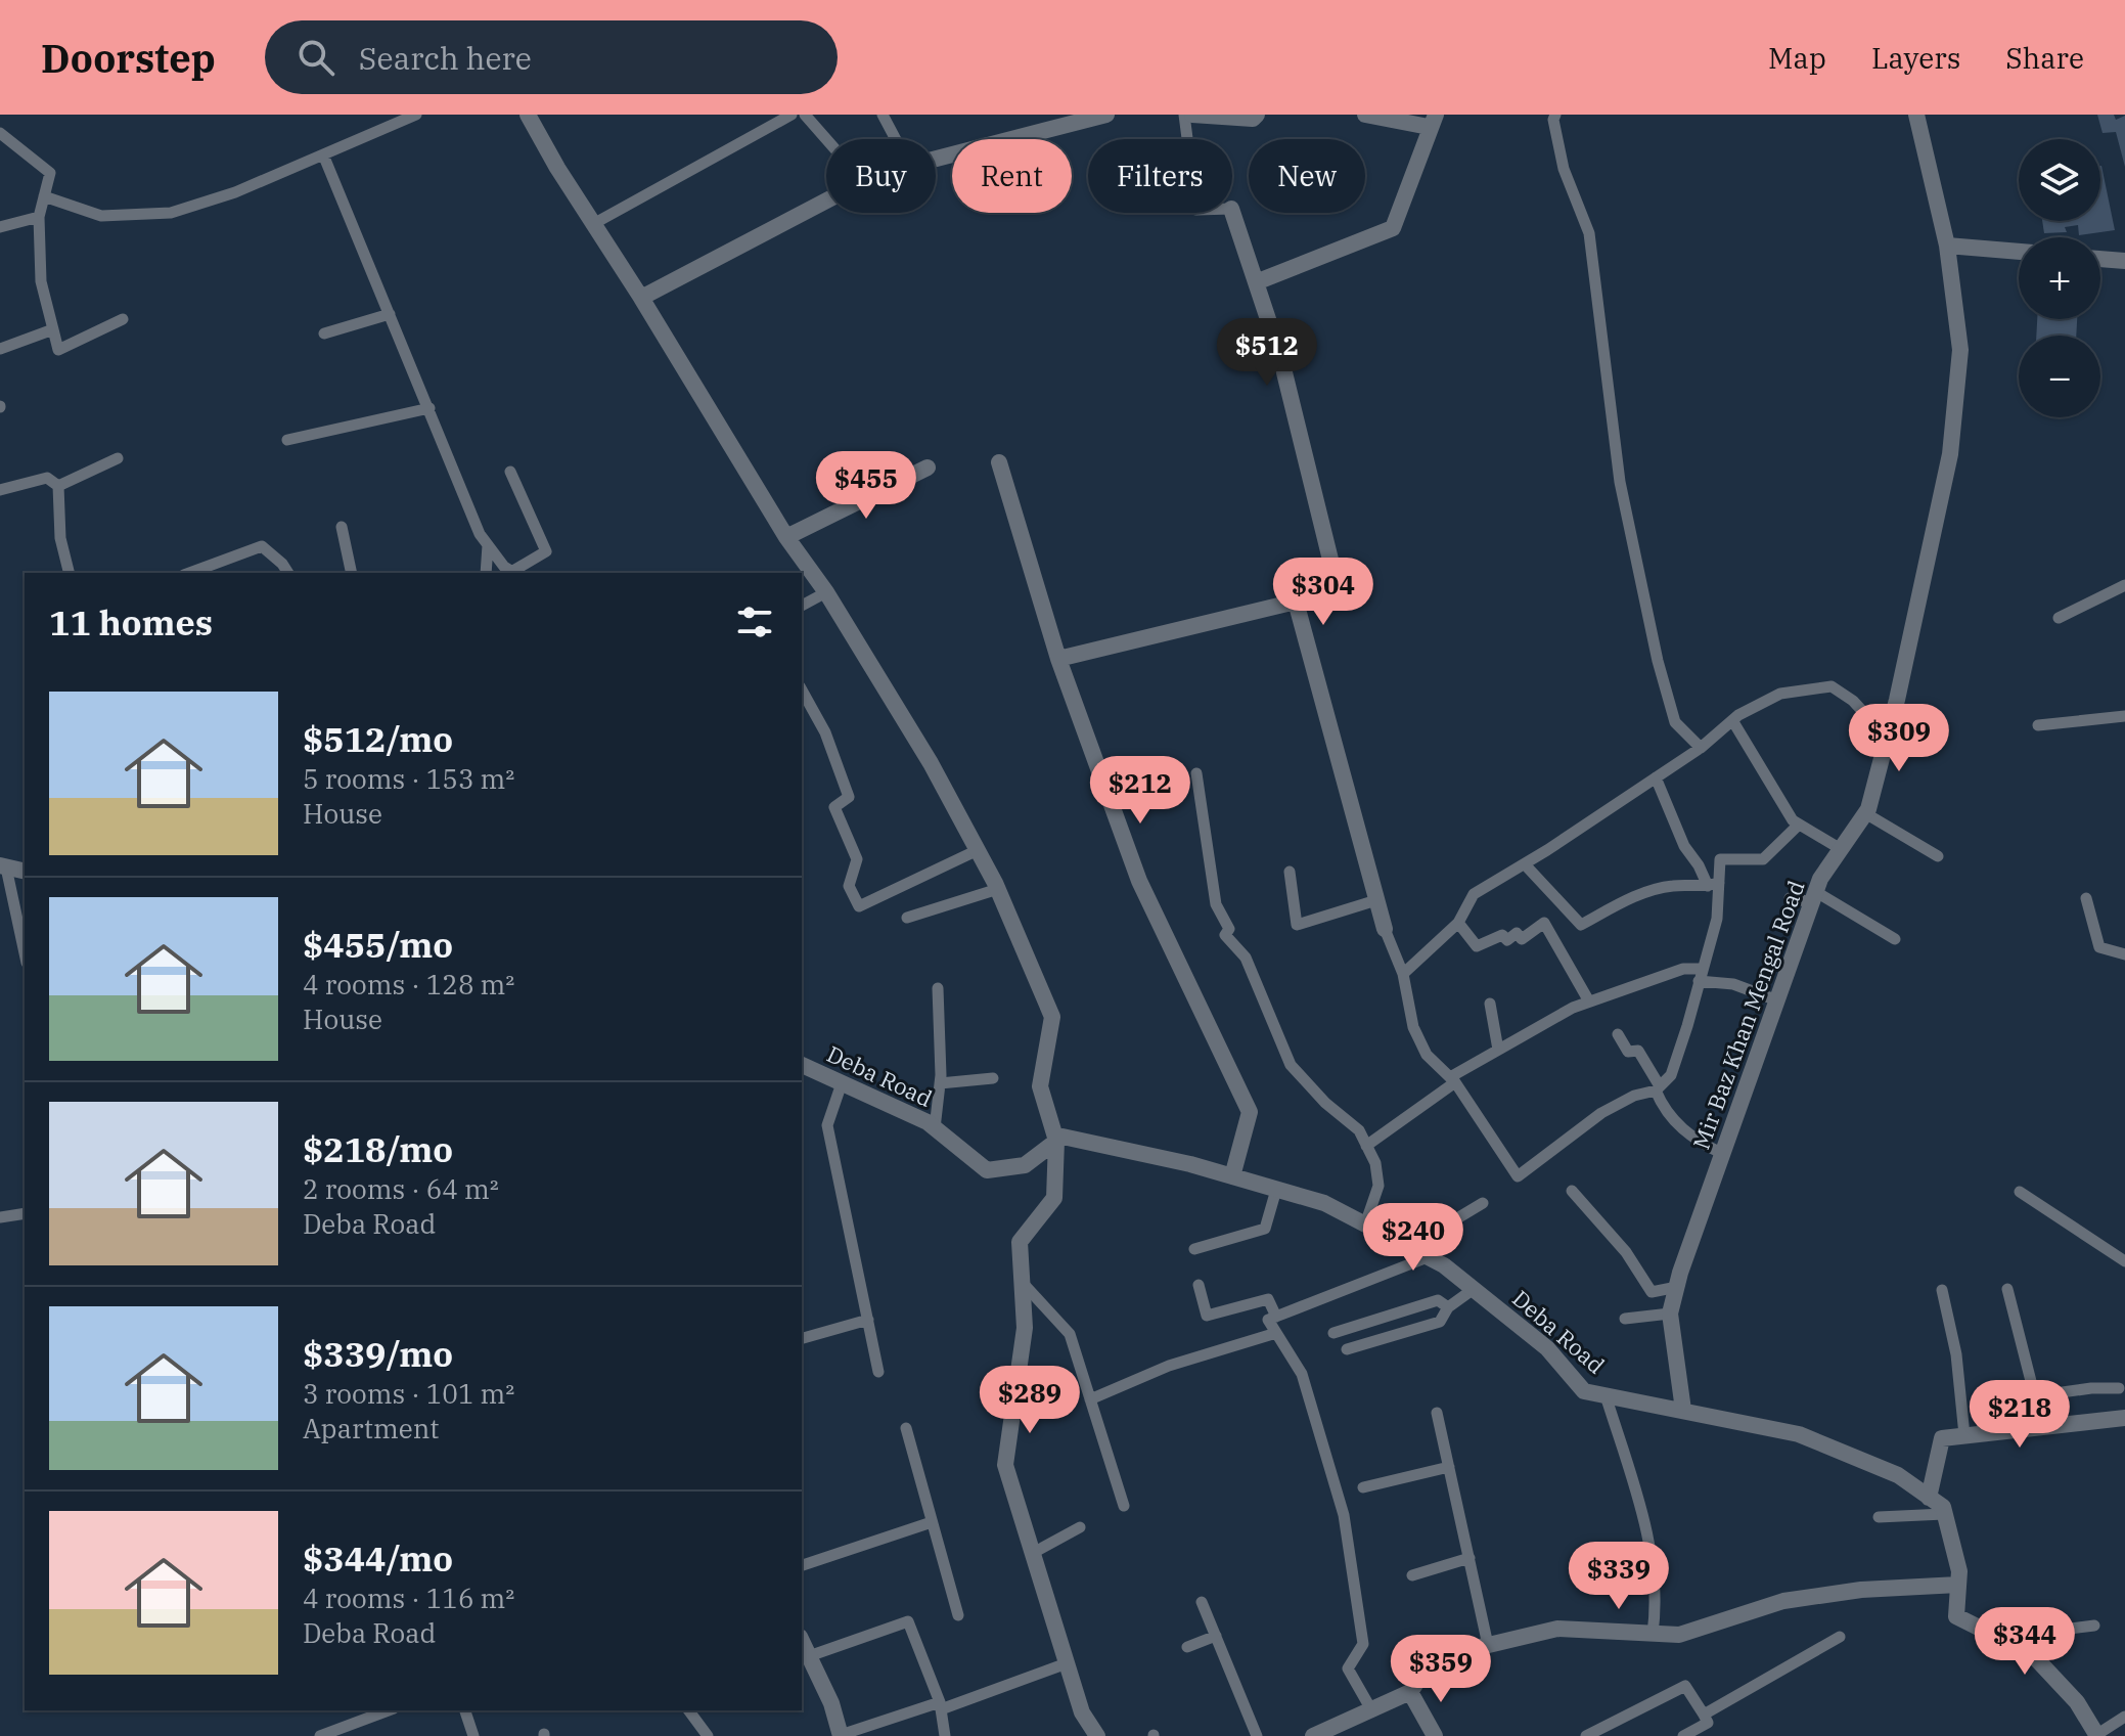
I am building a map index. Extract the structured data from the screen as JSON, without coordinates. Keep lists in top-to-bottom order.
{
  "streets": {
    "street": ["Mir Baz Khan Mengal Road", "Deba Road"]
  },
  "crossings": [
    ["Mir Baz Khan Mengal Road", "Deba Road"]
  ],
  "page": {
    "header": "Doorstep",
    "search": "Search here",
    "nav": ["Map", "Layers", "Share"],
    "map_buttons": ["+", "−"],
    "chip": [
      "Buy",
      "Rent",
      "Filters",
      "New"
    ],
    "price": [
      "$512",
      "$455",
      "$304",
      "$309",
      "$212",
      "$240",
      "$289",
      "$218",
      "$339",
      "$344",
      "$359"
    ],
    "heading": "11 homes",
    "list": [
      {
        "name": "$512/mo",
        "note": "5 rooms · 153 m² · House"
      },
      {
        "name": "$455/mo",
        "note": "4 rooms · 128 m² · House"
      },
      {
        "name": "$218/mo",
        "note": "2 rooms · 64 m² · Deba Road"
      },
      {
        "name": "$339/mo",
        "note": "3 rooms · 101 m² · Apartment"
      },
      {
        "name": "$344/mo",
        "note": "4 rooms · 116 m² · Deba Road"
      }
    ]
  }
}
